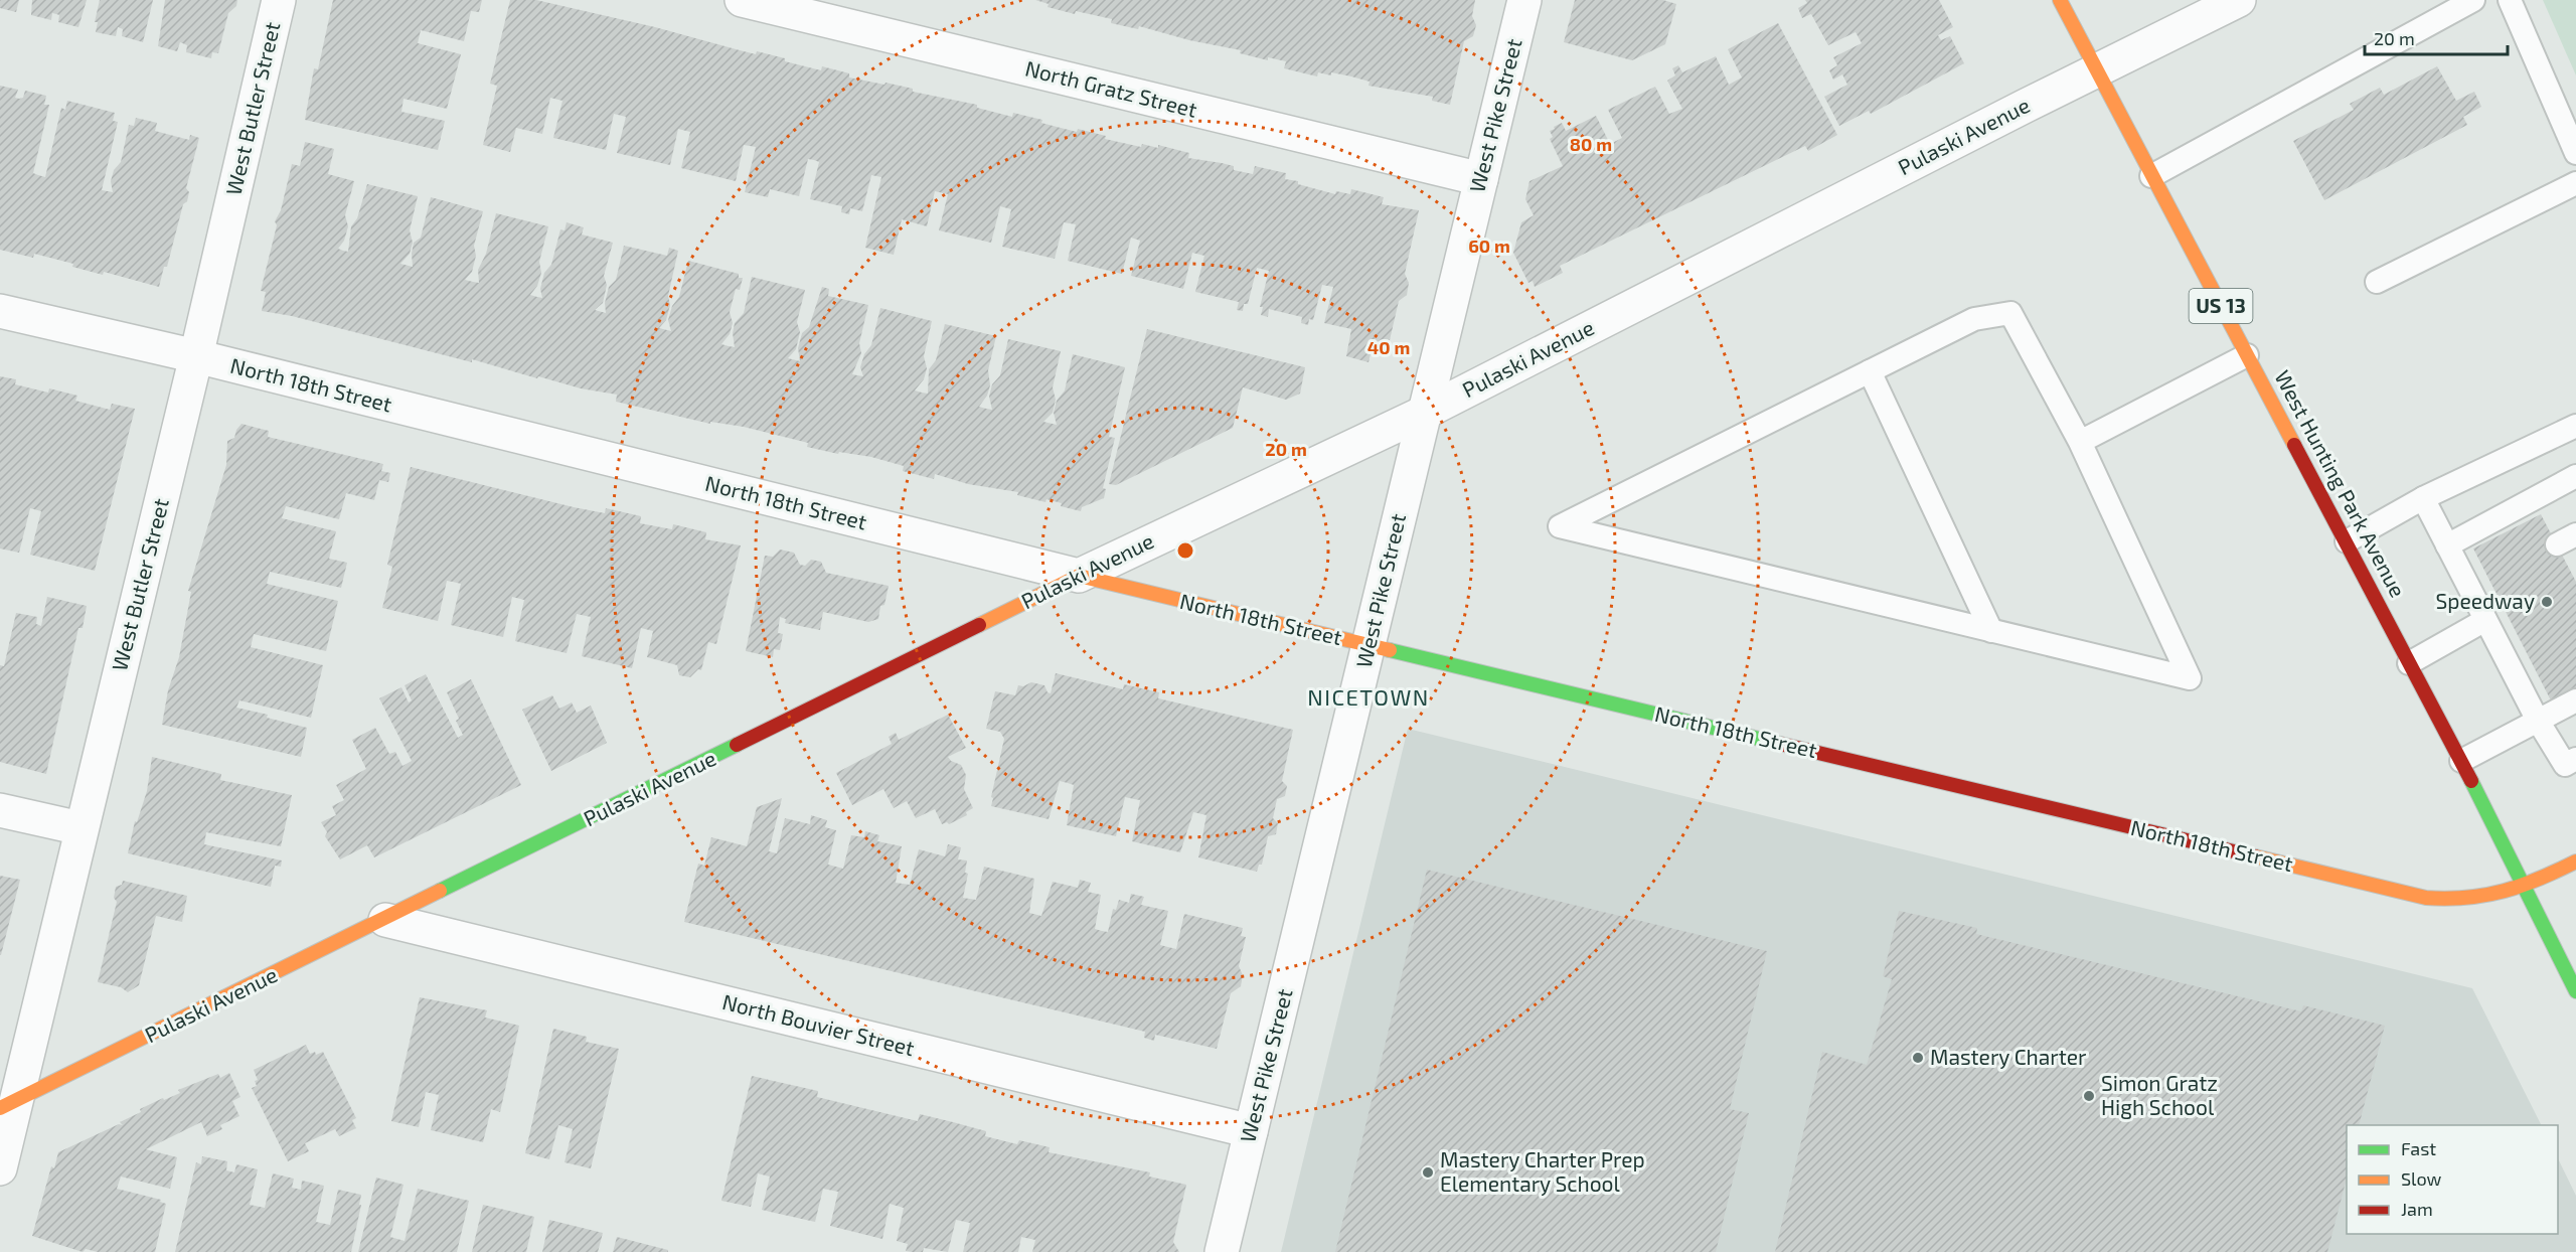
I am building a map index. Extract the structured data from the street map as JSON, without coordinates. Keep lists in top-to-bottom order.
{
  "streets": {
    "street": [
      "North Gratz Street",
      "West Butler Street",
      "West Pike Street",
      "Pulaski Avenue",
      "US 13",
      "North 18th Street",
      "West Hunting Park Avenue",
      "North Bouvier Street"
    ]
  },
  "crossings": [
    ["North Gratz Street", "West Pike Street"],
    ["West Butler Street", "Pulaski Avenue"],
    ["West Butler Street", "North 18th Street"],
    ["West Pike Street", "Pulaski Avenue"],
    ["West Pike Street", "North 18th Street"],
    ["West Pike Street", "North Bouvier Street"],
    ["Pulaski Avenue", "North 18th Street"],
    ["Pulaski Avenue", "West Hunting Park Avenue"],
    ["Pulaski Avenue", "North Bouvier Street"],
    ["North 18th Street", "West Hunting Park Avenue"]
  ],
  "districts": ["NICETOWN"],
  "places": [
    "Speedway",
    "Mastery Charter",
    "Simon Gratz High School",
    "Mastery Charter Prep Elementary School"
  ],
  "legend": ["Fast", "Slow", "Jam"],
  "scale_bar": "20 m",
  "rings": [
    "80 m",
    "60 m",
    "40 m",
    "20 m"
  ]
}
